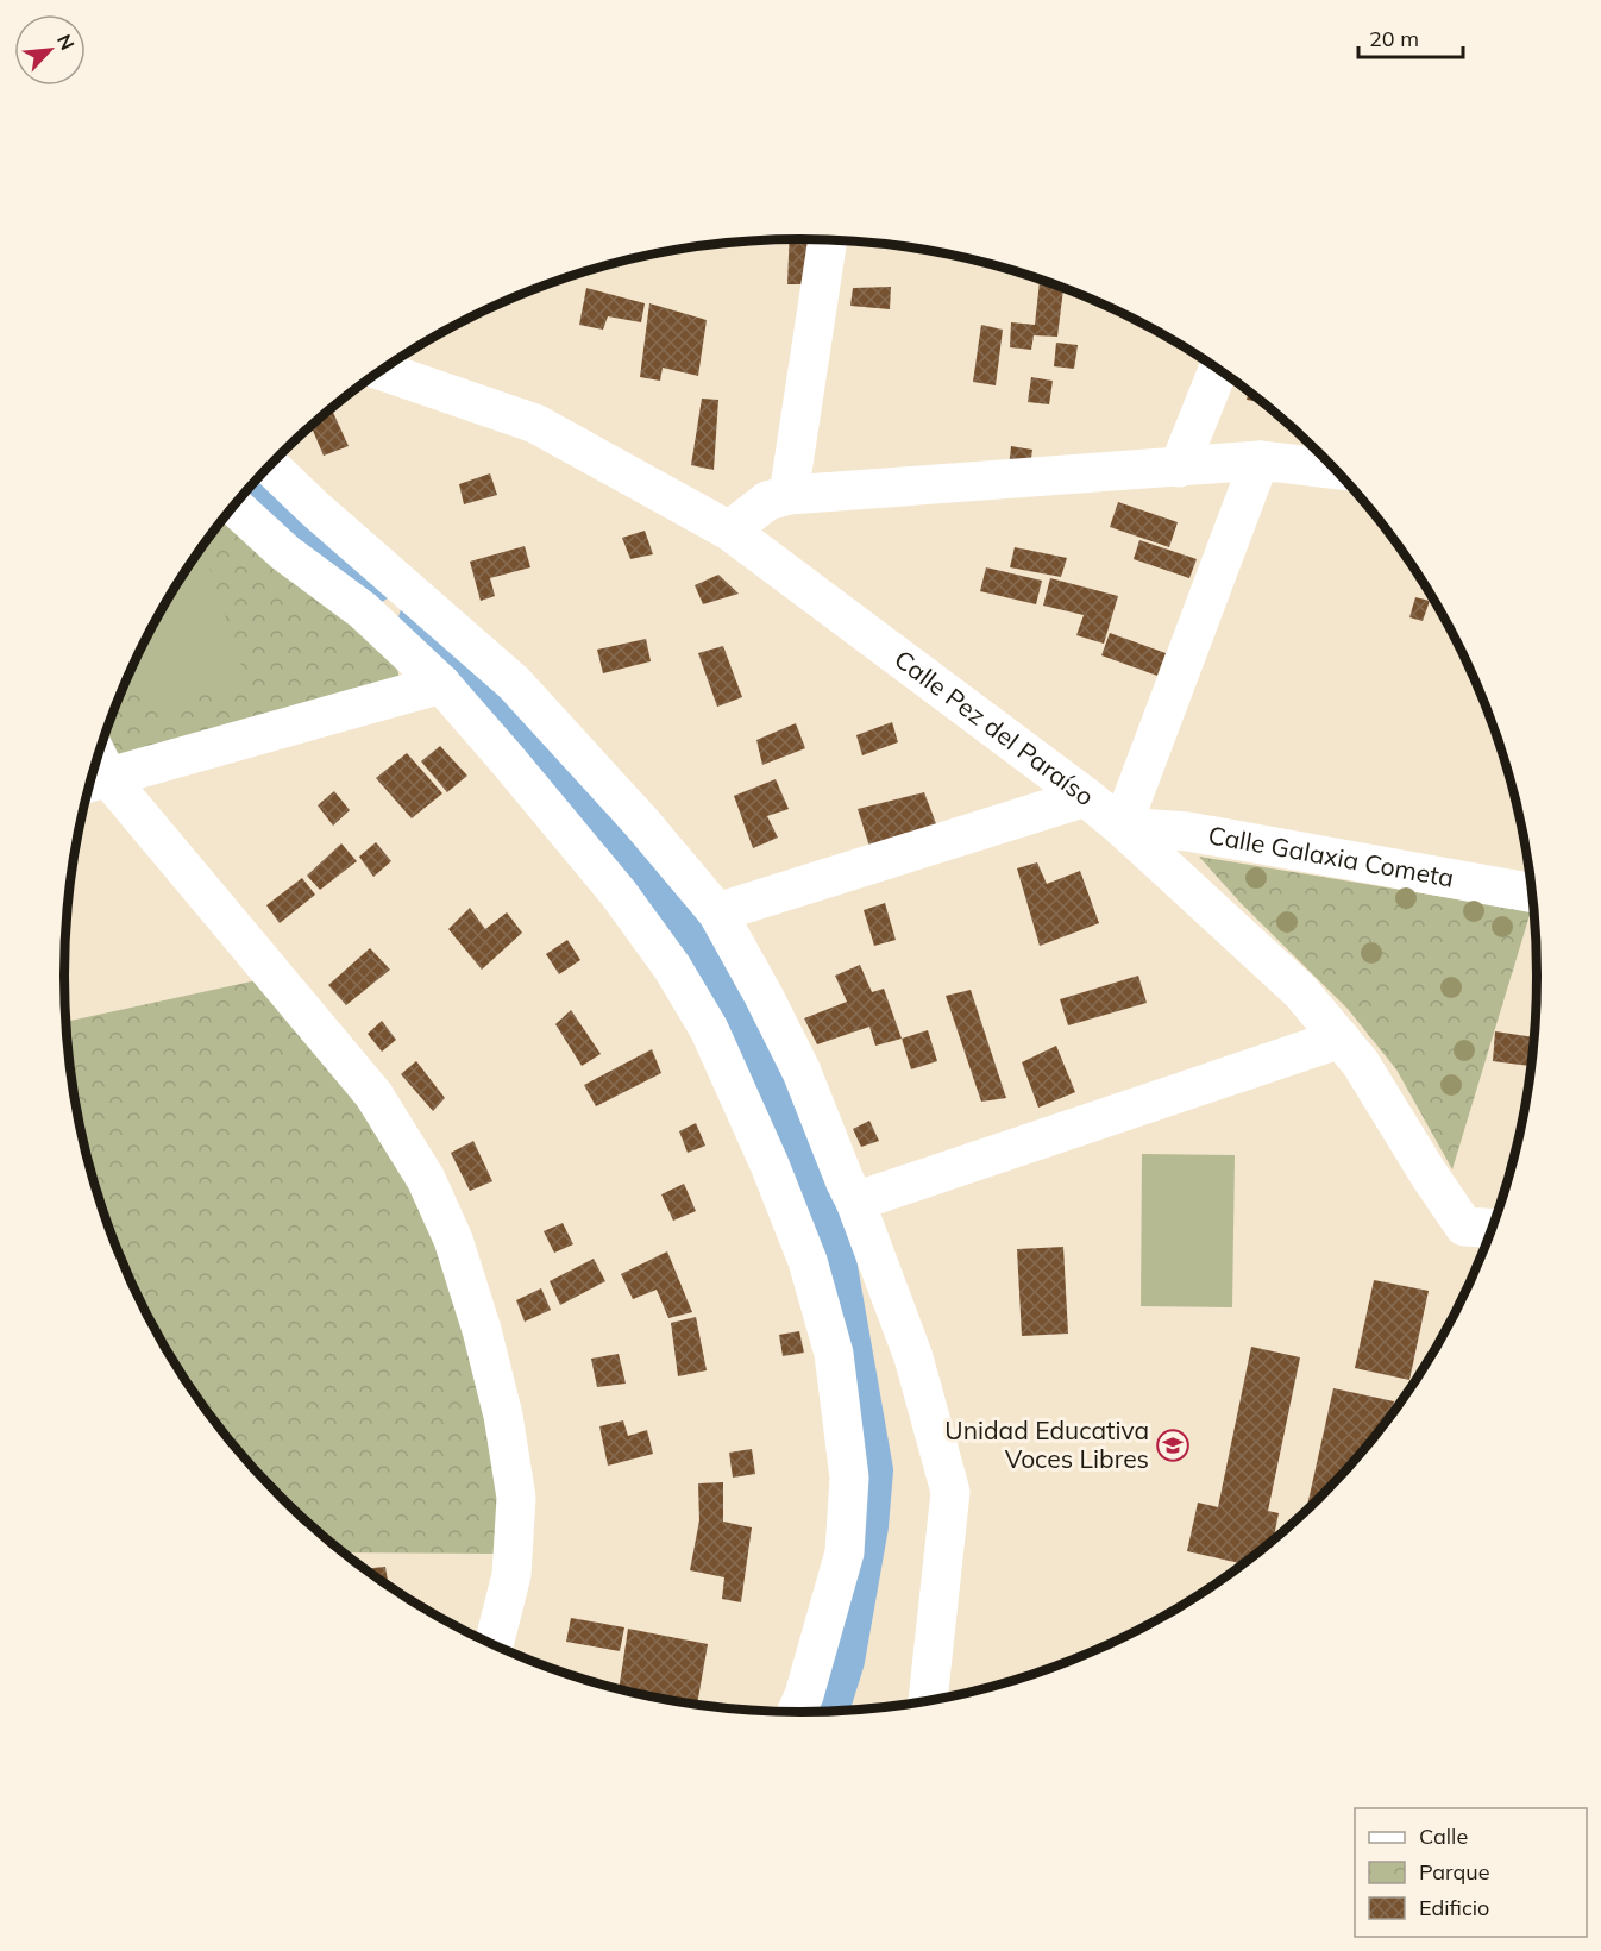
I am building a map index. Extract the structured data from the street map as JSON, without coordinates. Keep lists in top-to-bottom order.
{
  "streets": {
    "street": ["Calle Pez del Paraíso", "Calle Galaxia Cometa"]
  },
  "crossings": [
    ["Calle Pez del Paraíso", "Calle Galaxia Cometa"]
  ],
  "places": {
    "school or university": ["Unidad Educativa Voces Libres"]
  },
  "legend": ["Calle", "Parque", "Edificio"],
  "scale_bar": "20 m",
  "north": "top right"
}
